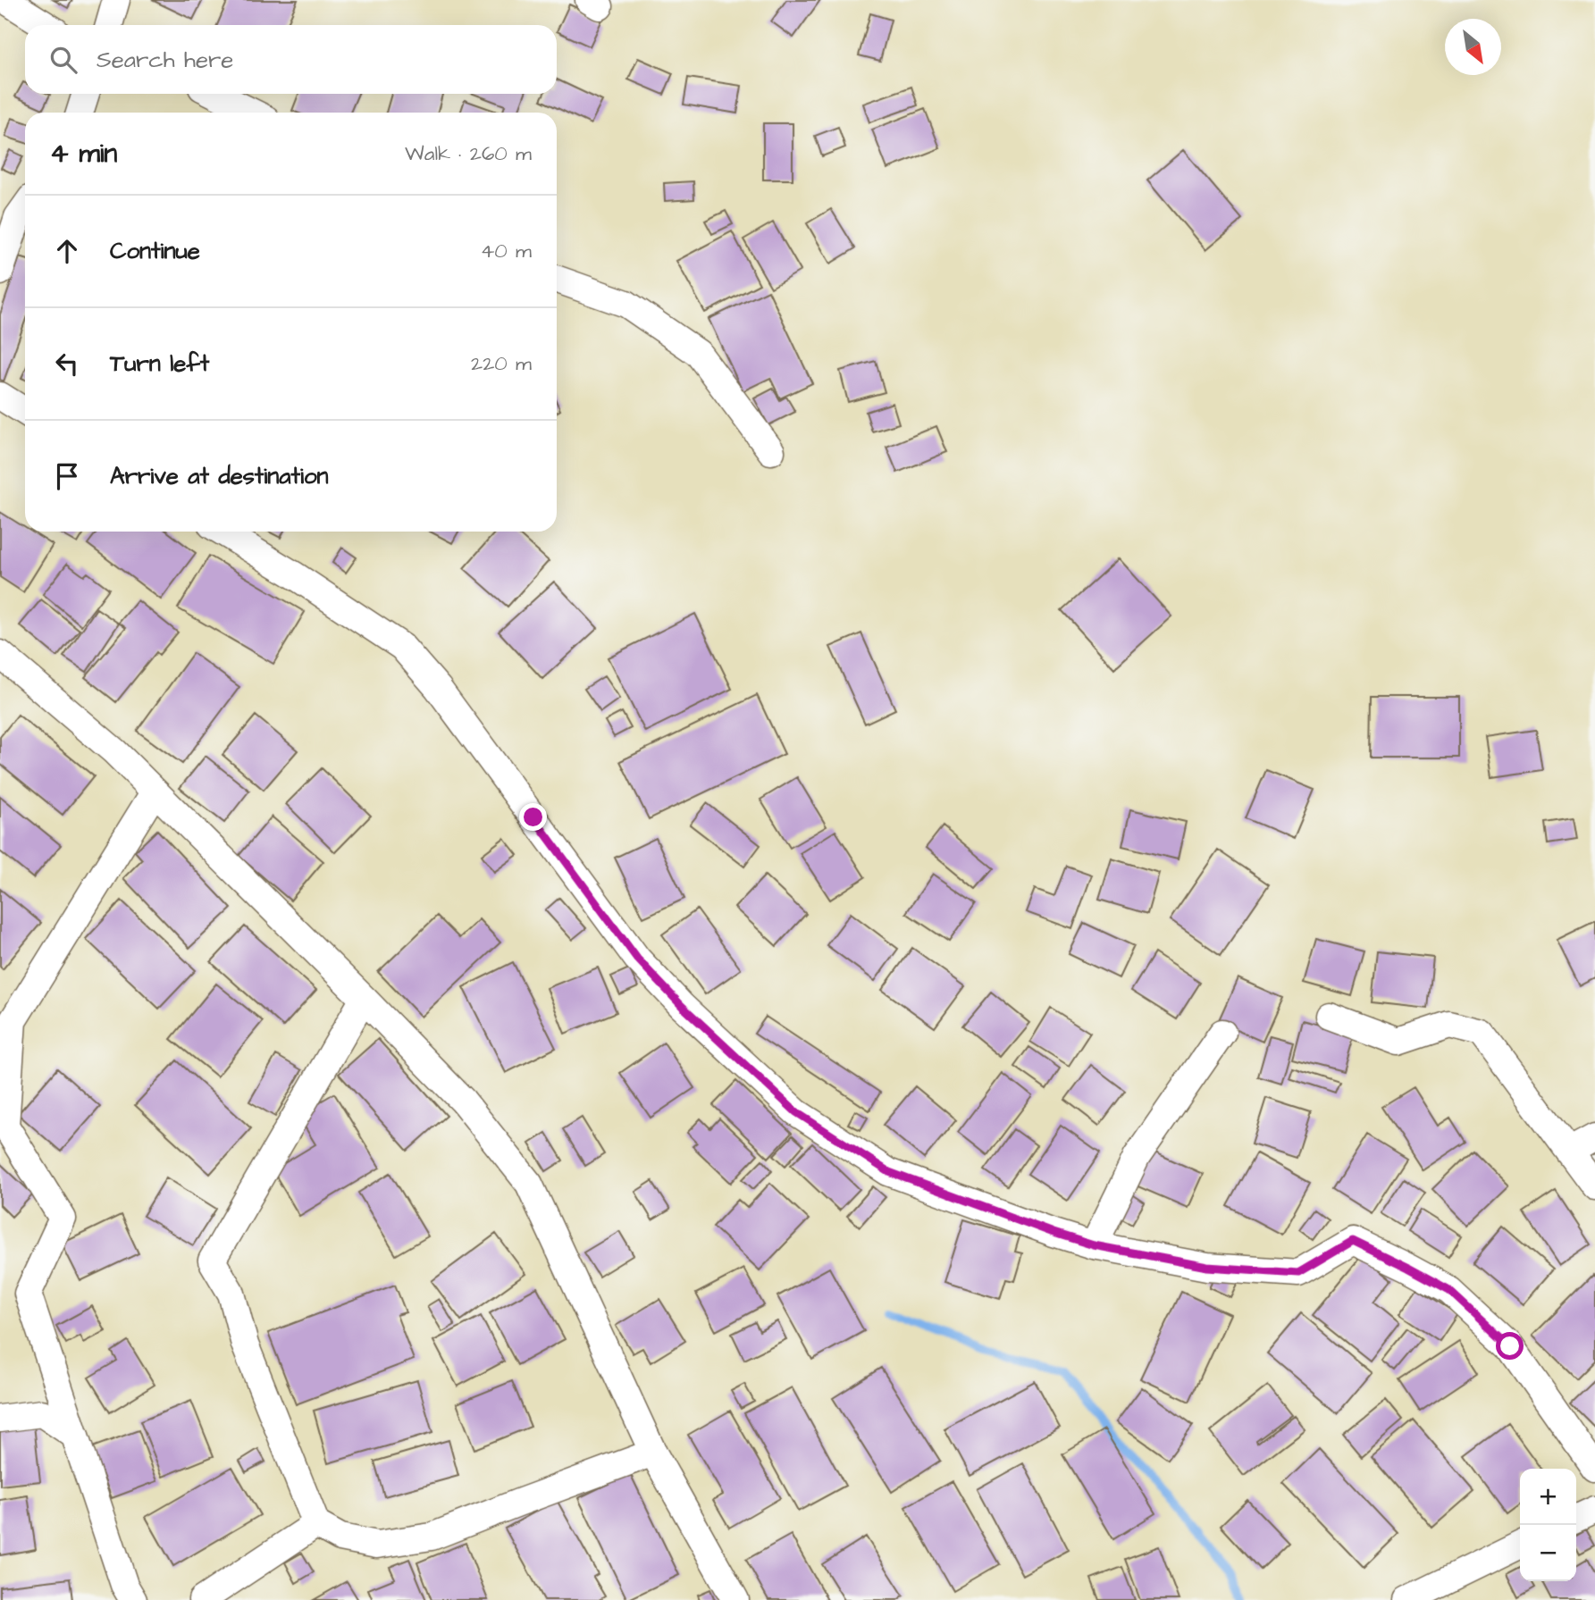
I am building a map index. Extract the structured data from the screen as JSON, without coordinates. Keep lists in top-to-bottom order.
{
  "north": "bottom right",
  "page": {
    "search": "Search here",
    "heading": ["4 min", "Walk · 260 m"],
    "list": [
      ["Continue", "40 m"],
      ["Turn left", "220 m"],
      "Arrive at destination"
    ],
    "map_buttons": ["+", "−"]
  }
}
